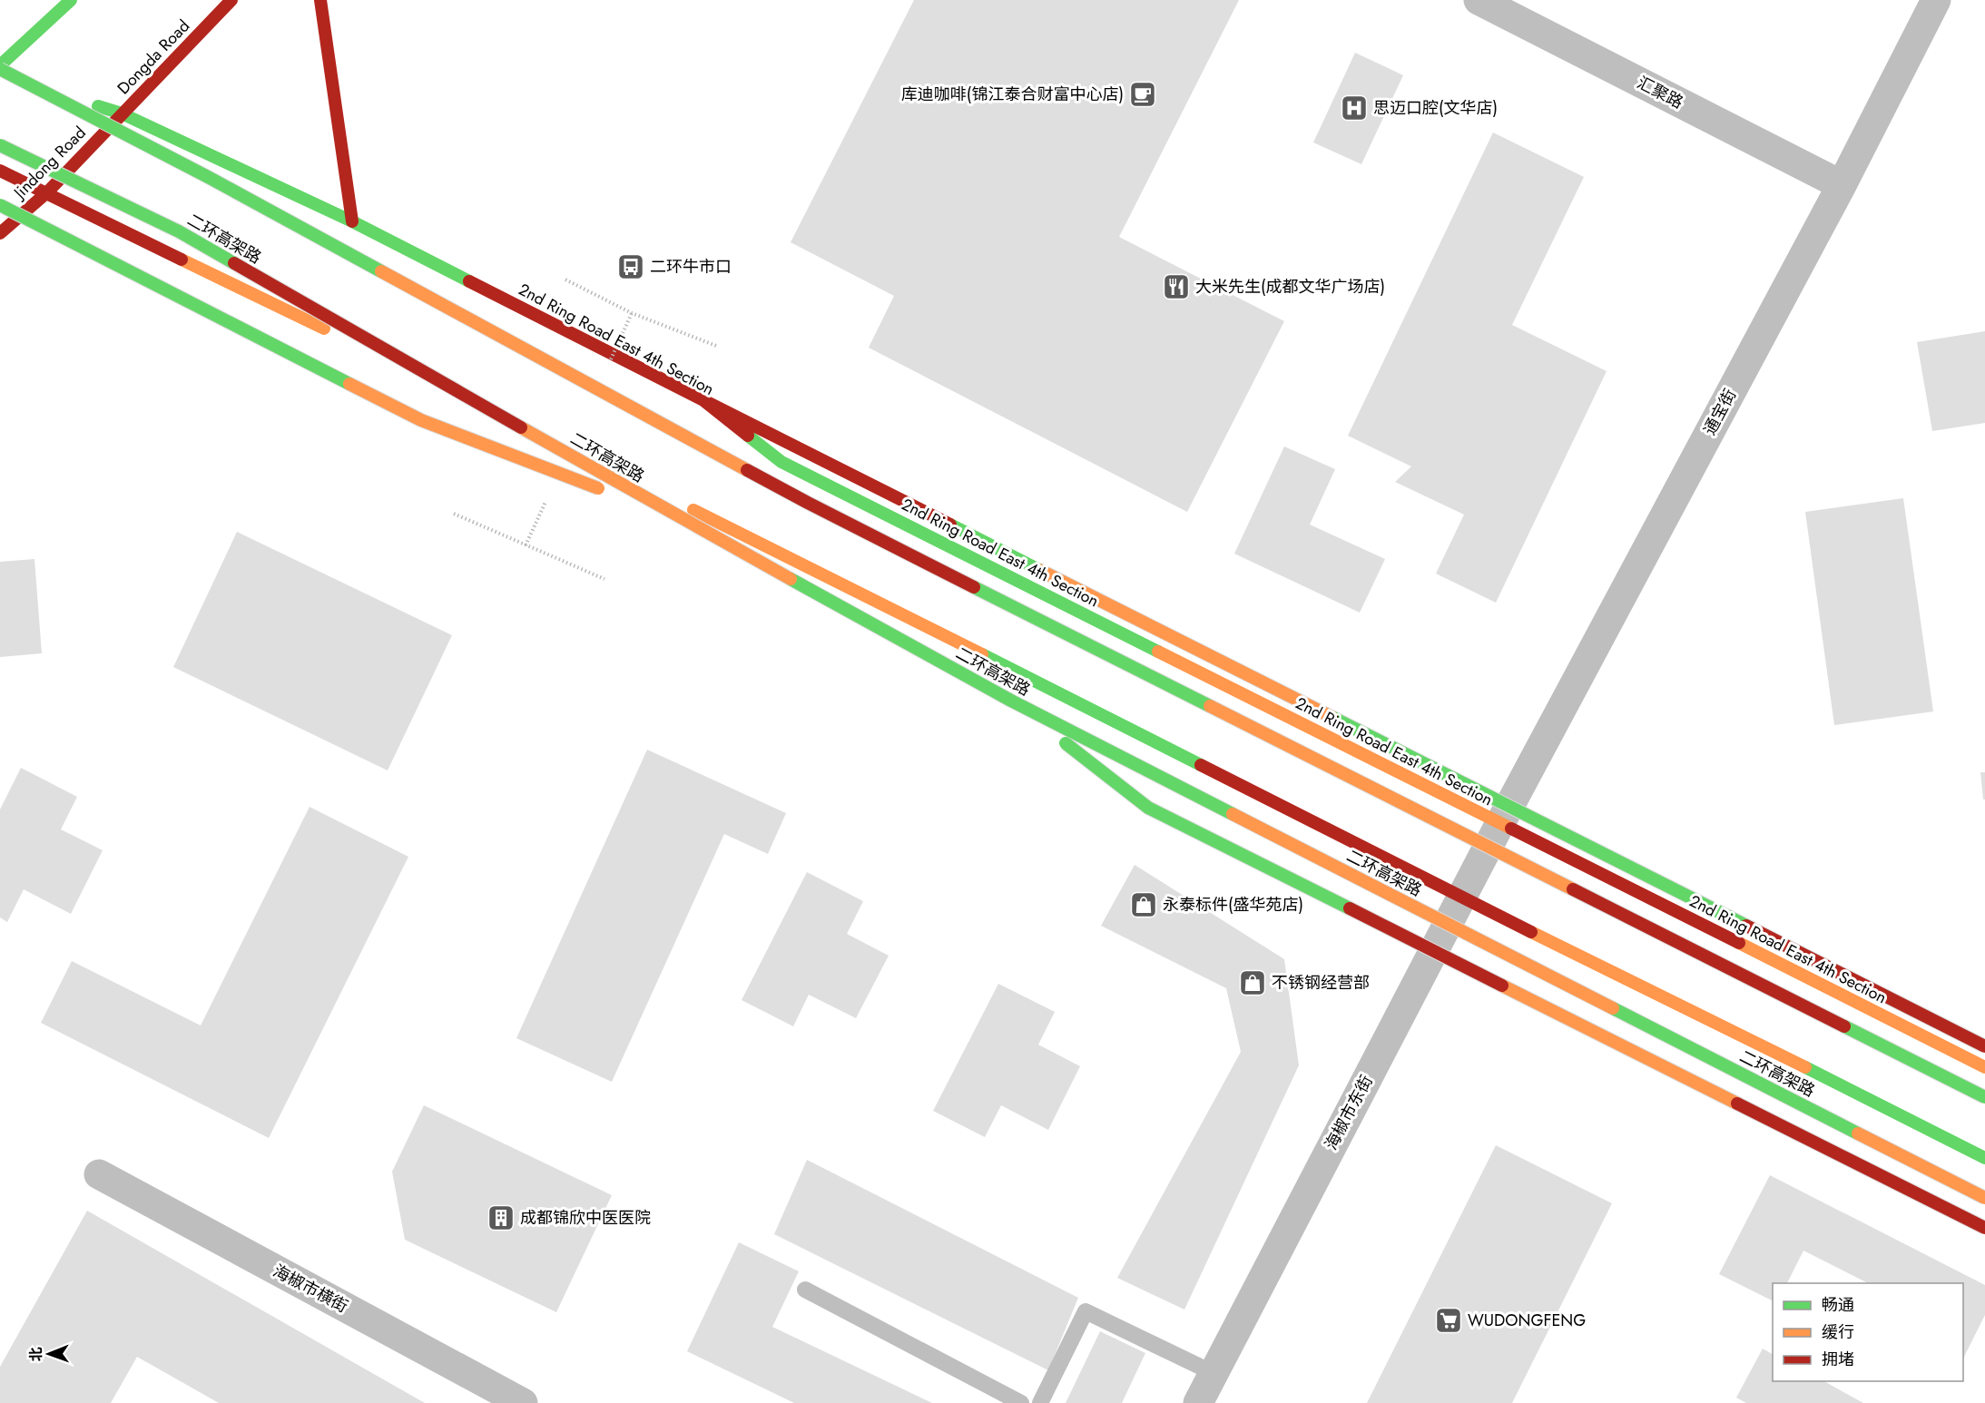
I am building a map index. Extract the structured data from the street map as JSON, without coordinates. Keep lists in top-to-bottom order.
{
  "streets": {
    "main road": [
      "Dongda Road",
      "Jindong Road",
      "二环高架路",
      "2nd Ring Road East 4th Section"
    ],
    "street": [
      "汇聚路",
      "通宝街",
      "海椒市东街",
      "海椒市横街"
    ]
  },
  "crossings": [
    ["Dongda Road", "Jindong Road"],
    ["Dongda Road", "2nd Ring Road East 4th Section"],
    ["汇聚路", "通宝街"],
    ["Jindong Road", "2nd Ring Road East 4th Section"],
    ["2nd Ring Road East 4th Section", "通宝街"],
    ["2nd Ring Road East 4th Section", "海椒市东街"],
    ["通宝街", "海椒市东街"]
  ],
  "places": {
    "cafe": ["库迪咖啡(锦江泰合财富中心店)"],
    "hospital": ["思迈口腔(文华店)"],
    "bus stop": ["二环牛市口"],
    "restaurant": ["大米先生(成都文华广场店)"],
    "shop": ["永泰标件(盛华苑店)", "不锈钢经营部"],
    "building": ["成都锦欣中医医院"],
    "supermarket": ["WUDONGFENG"]
  },
  "legend": ["畅通", "缓行", "拥堵"],
  "north": "left"
}
